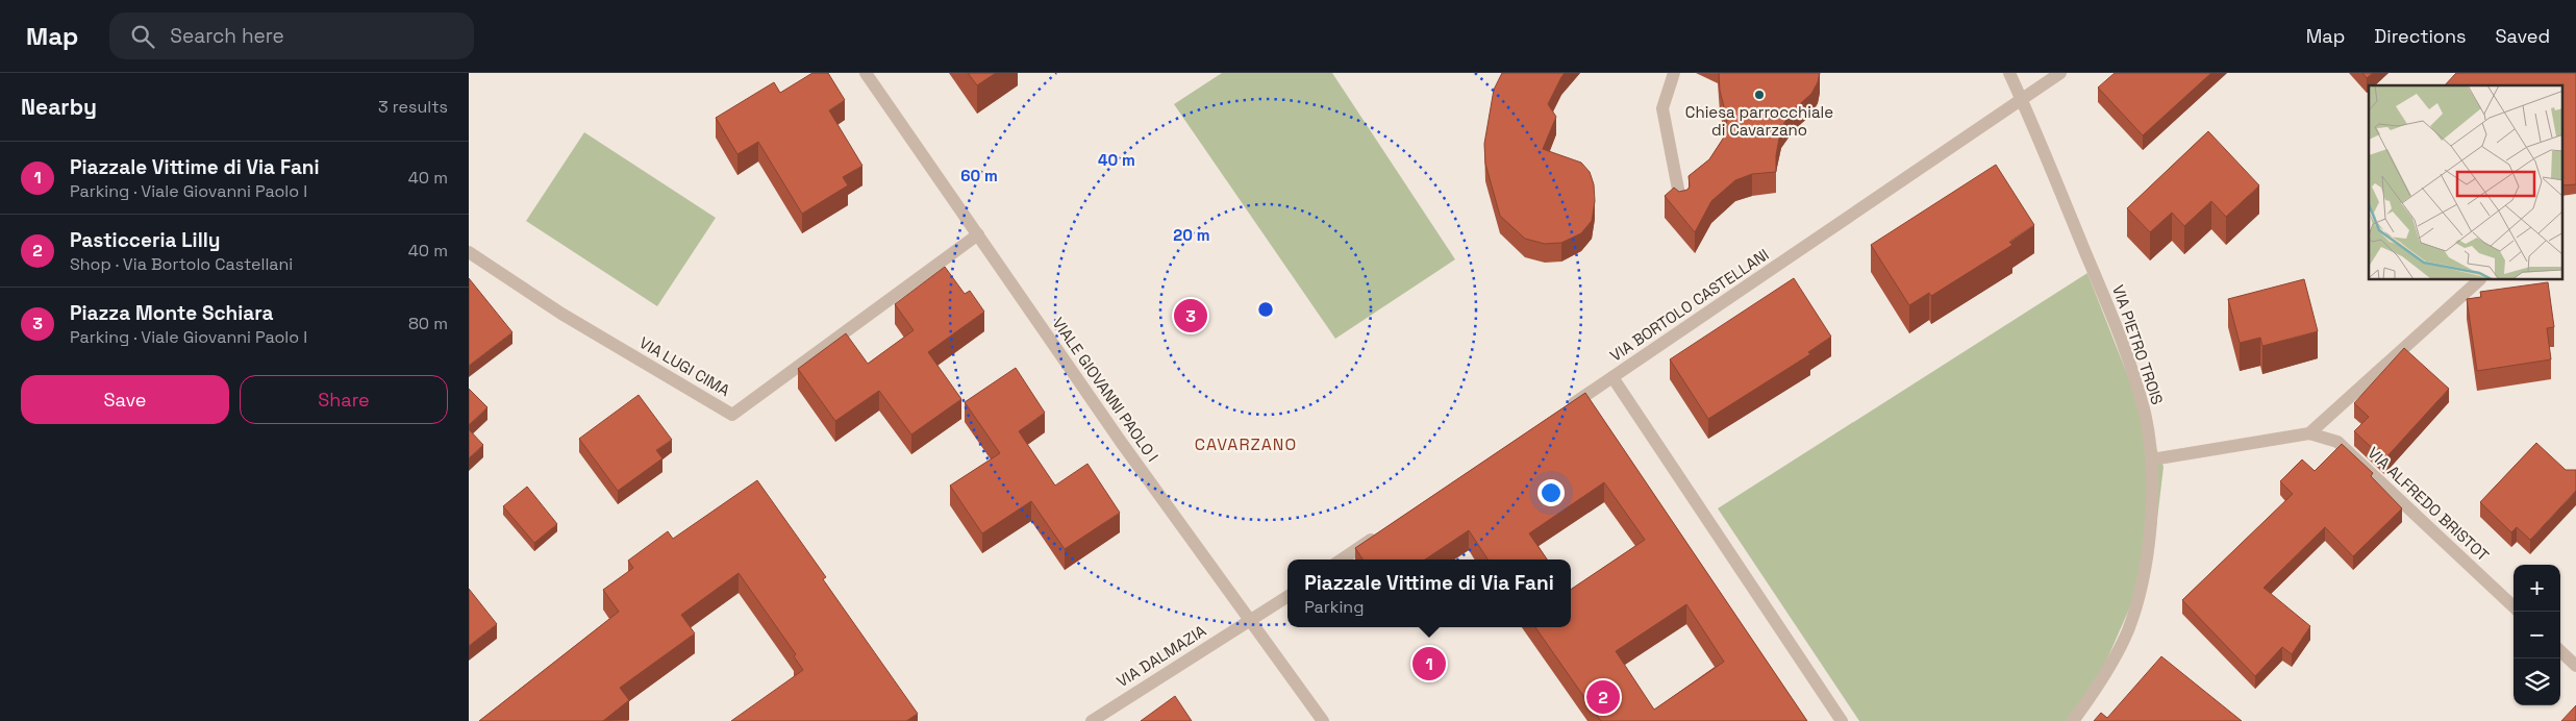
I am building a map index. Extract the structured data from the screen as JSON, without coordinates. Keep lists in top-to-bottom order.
{
  "streets": {
    "street": [
      "VIA BORTOLO CASTELLANI",
      "VIA PIETRO TROIS",
      "VIA LUGI CIMA",
      "VIALE GIOVANNI PAOLO I",
      "VIA ALFREDO BRISTOT",
      "VIA DALMAZIA"
    ]
  },
  "crossings": [
    ["VIA BORTOLO CASTELLANI", "VIA PIETRO TROIS"],
    ["VIA PIETRO TROIS", "VIA ALFREDO BRISTOT"],
    ["VIA LUGI CIMA", "VIALE GIOVANNI PAOLO I"],
    ["VIALE GIOVANNI PAOLO I", "VIA DALMAZIA"]
  ],
  "districts": ["CAVARZANO"],
  "places": ["Chiesa parrocchiale di Cavarzano"],
  "page": {
    "header": "Map",
    "search": "Search here",
    "nav": ["Map", "Directions", "Saved"],
    "heading": ["Nearby", "3 results"],
    "list": [
      {
        "mark": "1",
        "name": "Piazzale Vittime di Via Fani",
        "note": "Parking · Viale Giovanni Paolo I",
        "value": "40 m"
      },
      {
        "mark": "2",
        "name": "Pasticceria Lilly",
        "note": "Shop · Via Bortolo Castellani",
        "value": "40 m"
      },
      {
        "mark": "3",
        "name": "Piazza Monte Schiara",
        "note": "Parking · Viale Giovanni Paolo I",
        "value": "80 m"
      }
    ],
    "pins": ["3", "1", "2"],
    "buttons": ["Save", "Share"],
    "popup": ["Piazzale Vittime di Via Fani", "Parking"],
    "map_buttons": ["+", "−"]
  },
  "rings": ["40 m", "60 m", "20 m"]
}
